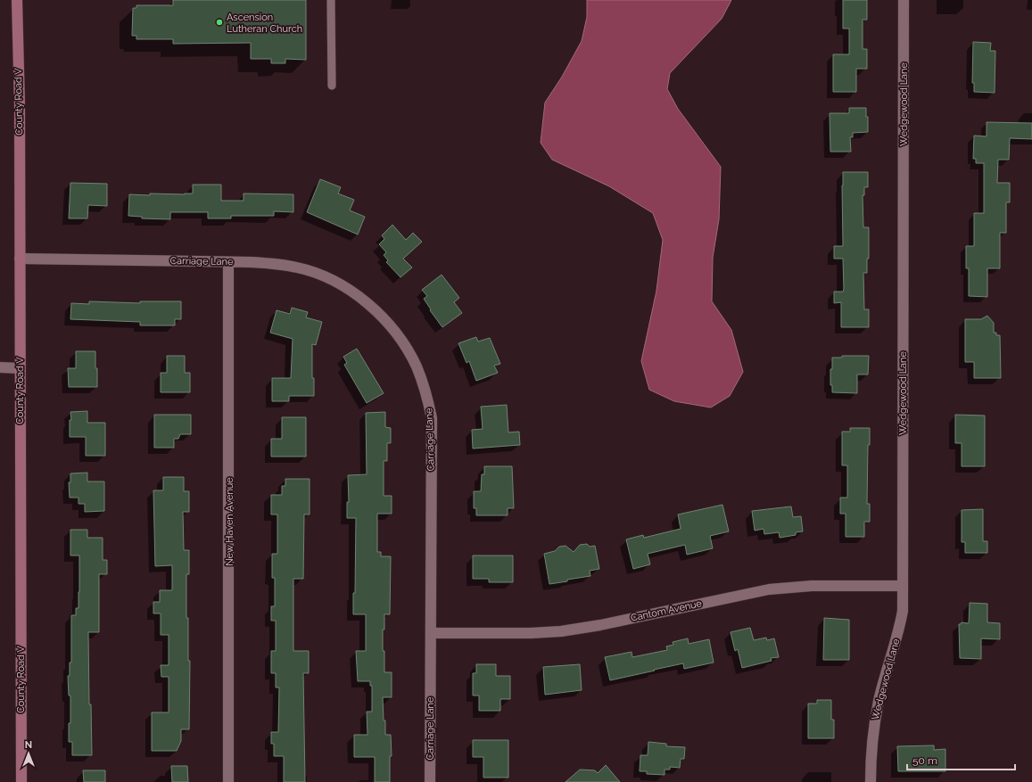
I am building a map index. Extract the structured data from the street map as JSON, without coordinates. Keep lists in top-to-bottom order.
{
  "streets": {
    "main road": ["County Road V"],
    "street": [
      "Wedgewood Lane",
      "Carriage Lane",
      "New Haven Avenue",
      "Cantom Avenue"
    ]
  },
  "crossings": [
    ["County Road V", "Carriage Lane"],
    ["Wedgewood Lane", "Cantom Avenue"],
    ["Carriage Lane", "New Haven Avenue"],
    ["Carriage Lane", "Cantom Avenue"]
  ],
  "places": ["Ascension Lutheran Church"],
  "scale_bar": "50 m",
  "north": "top"
}
